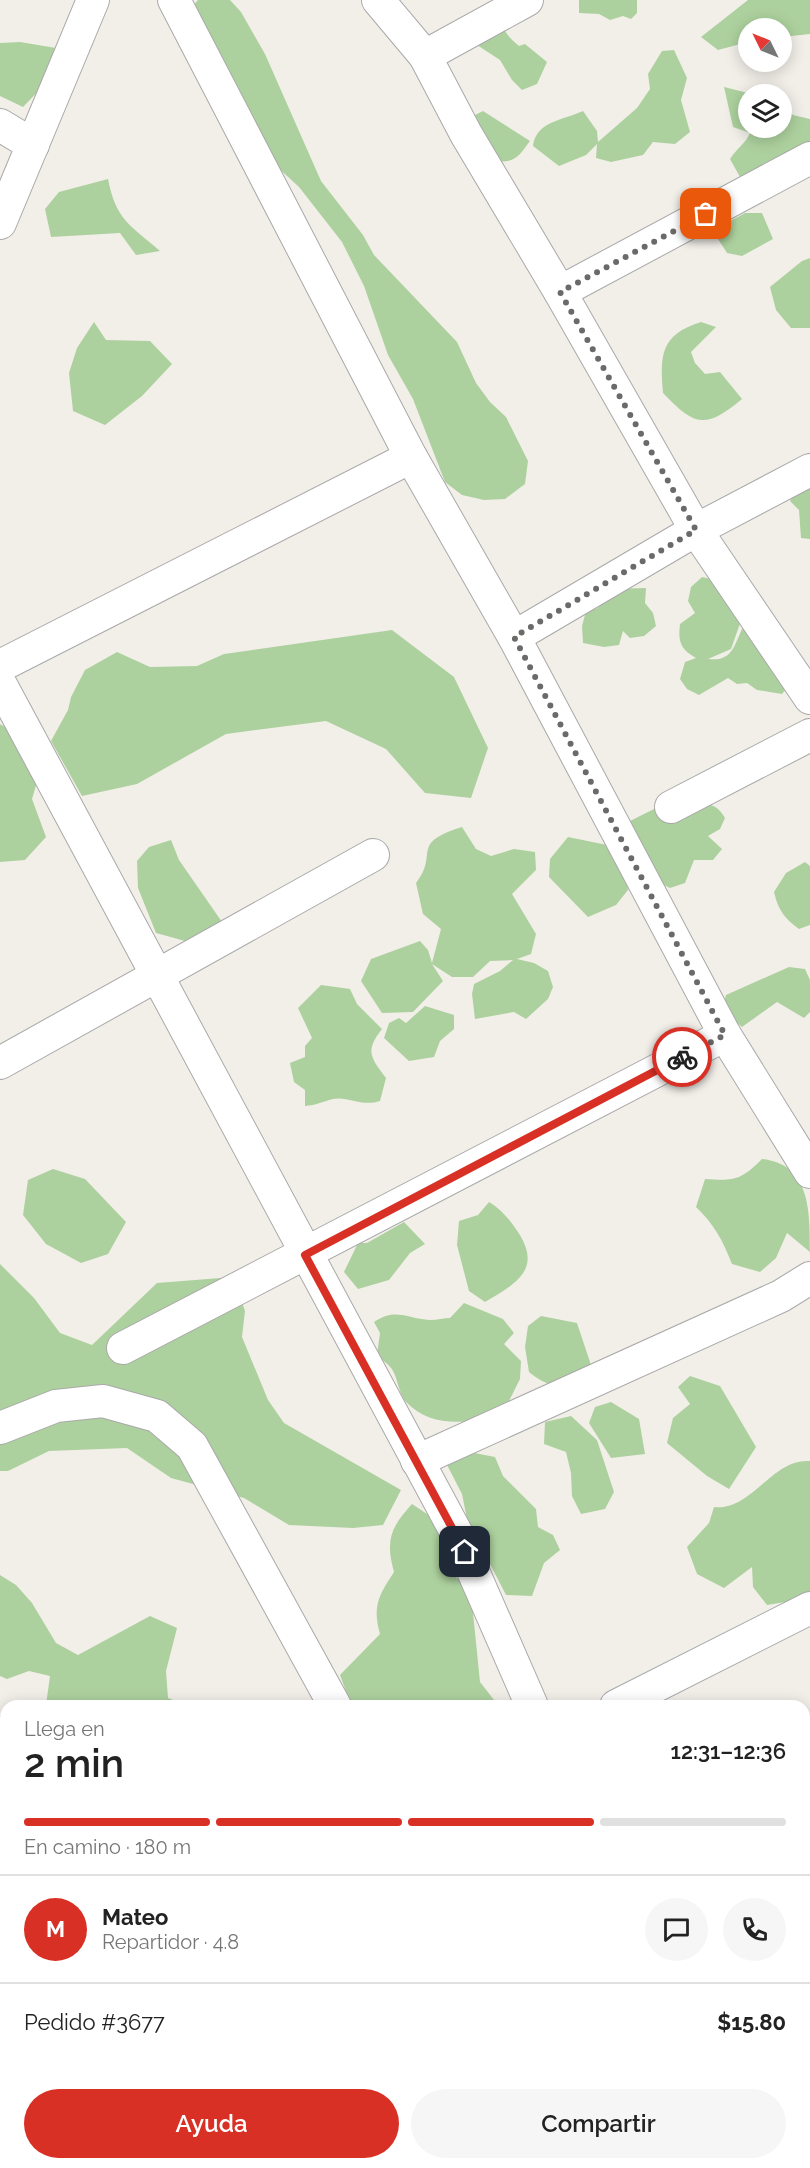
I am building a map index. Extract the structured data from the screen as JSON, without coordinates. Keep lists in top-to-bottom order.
{
  "north": "top left",
  "page": {
    "heading": ["2 min", "Llega en", "12:31–12:36"],
    "panel": [
      "Mateo",
      "Repartidor · 4.8",
      "Pedido #3677",
      "$15.80"
    ],
    "bar": "En camino · 180 m",
    "round": "M",
    "buttons": ["Ayuda", "Compartir"]
  }
}
